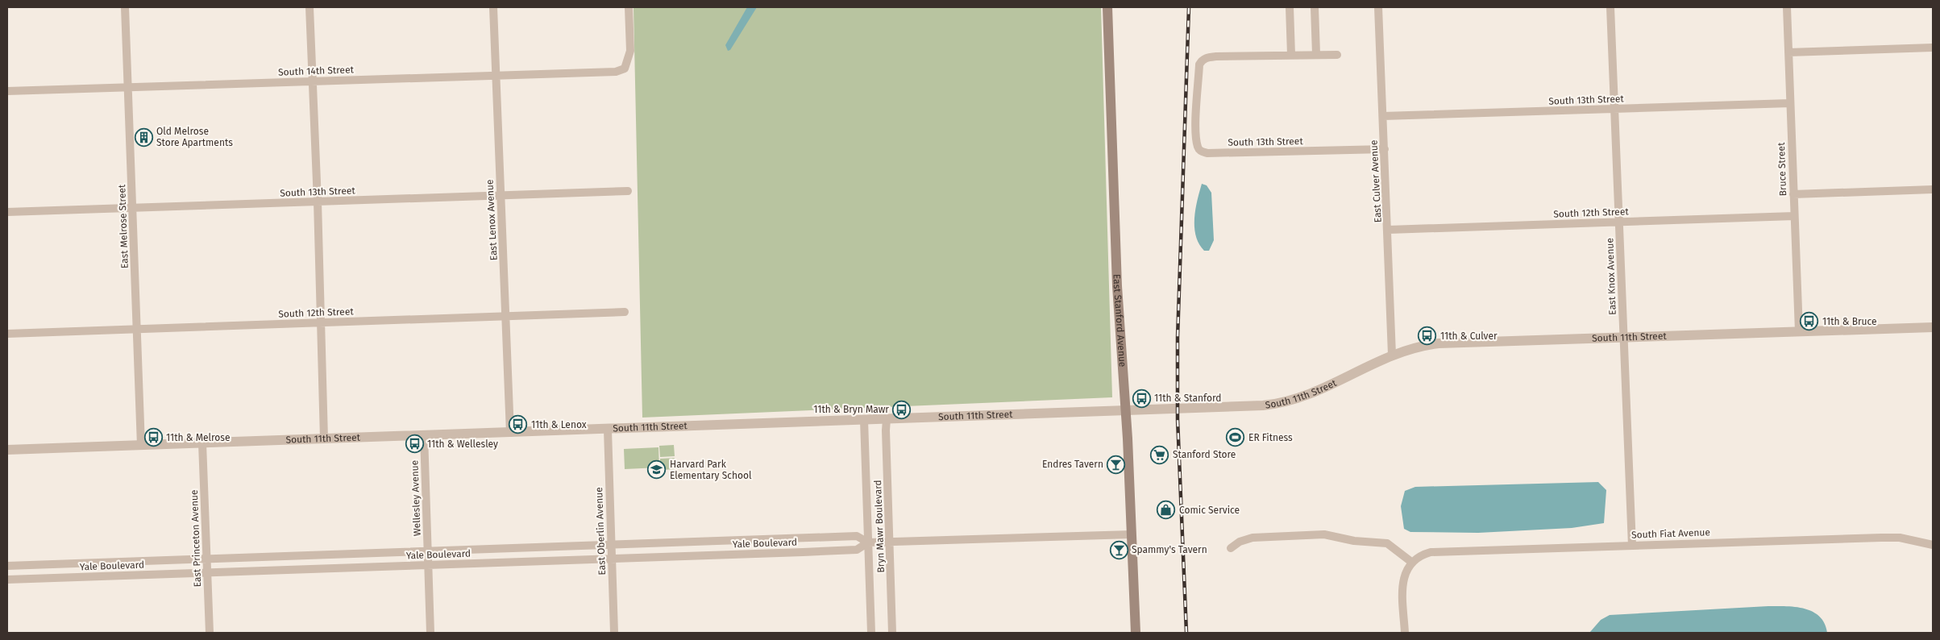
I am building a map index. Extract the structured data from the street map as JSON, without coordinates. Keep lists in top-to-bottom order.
{
  "streets": {
    "main road": ["East Stanford Avenue"],
    "street": [
      "South 14th Street",
      "South 13th Street",
      "Bruce Street",
      "East Culver Avenue",
      "South 12th Street",
      "East Lenox Avenue",
      "East Melrose Street",
      "East Knox Avenue",
      "South 11th Street",
      "Wellesley Avenue",
      "Bryn Mawr Boulevard",
      "East Oberlin Avenue",
      "South Fiat Avenue",
      "East Princeton Avenue",
      "Yale Boulevard"
    ]
  },
  "crossings": [
    ["South 14th Street", "East Lenox Avenue"],
    ["South 14th Street", "East Melrose Street"],
    ["South 13th Street", "Bruce Street"],
    ["South 13th Street", "East Culver Avenue"],
    ["South 13th Street", "East Lenox Avenue"],
    ["South 13th Street", "East Melrose Street"],
    ["South 13th Street", "East Knox Avenue"],
    ["Bruce Street", "South 12th Street"],
    ["Bruce Street", "South 11th Street"],
    ["East Culver Avenue", "South 12th Street"],
    ["East Culver Avenue", "South 11th Street"],
    ["South 12th Street", "East Lenox Avenue"],
    ["South 12th Street", "East Melrose Street"],
    ["South 12th Street", "East Knox Avenue"],
    ["East Lenox Avenue", "South 11th Street"],
    ["East Melrose Street", "South 11th Street"],
    ["East Knox Avenue", "South 11th Street"],
    ["East Knox Avenue", "South Fiat Avenue"],
    ["East Stanford Avenue", "South 11th Street"],
    ["East Stanford Avenue", "Yale Boulevard"],
    ["South 11th Street", "Wellesley Avenue"],
    ["South 11th Street", "Bryn Mawr Boulevard"],
    ["South 11th Street", "East Oberlin Avenue"],
    ["South 11th Street", "East Princeton Avenue"],
    ["Wellesley Avenue", "Yale Boulevard"],
    ["Bryn Mawr Boulevard", "Yale Boulevard"],
    ["East Oberlin Avenue", "Yale Boulevard"],
    ["East Princeton Avenue", "Yale Boulevard"]
  ],
  "places": {
    "building": ["Old Melrose Store Apartments"],
    "bus stop": [
      "11th & Bruce",
      "11th & Culver",
      "11th & Stanford",
      "11th & Bryn Mawr",
      "11th & Lenox",
      "11th & Melrose",
      "11th & Wellesley"
    ],
    "sports": ["ER Fitness"],
    "supermarket": ["Stanford Store"],
    "bar": ["Endres Tavern", "Spammy's Tavern"],
    "school or university": ["Harvard Park Elementary School"],
    "shop": ["Comic Service"]
  }
}
